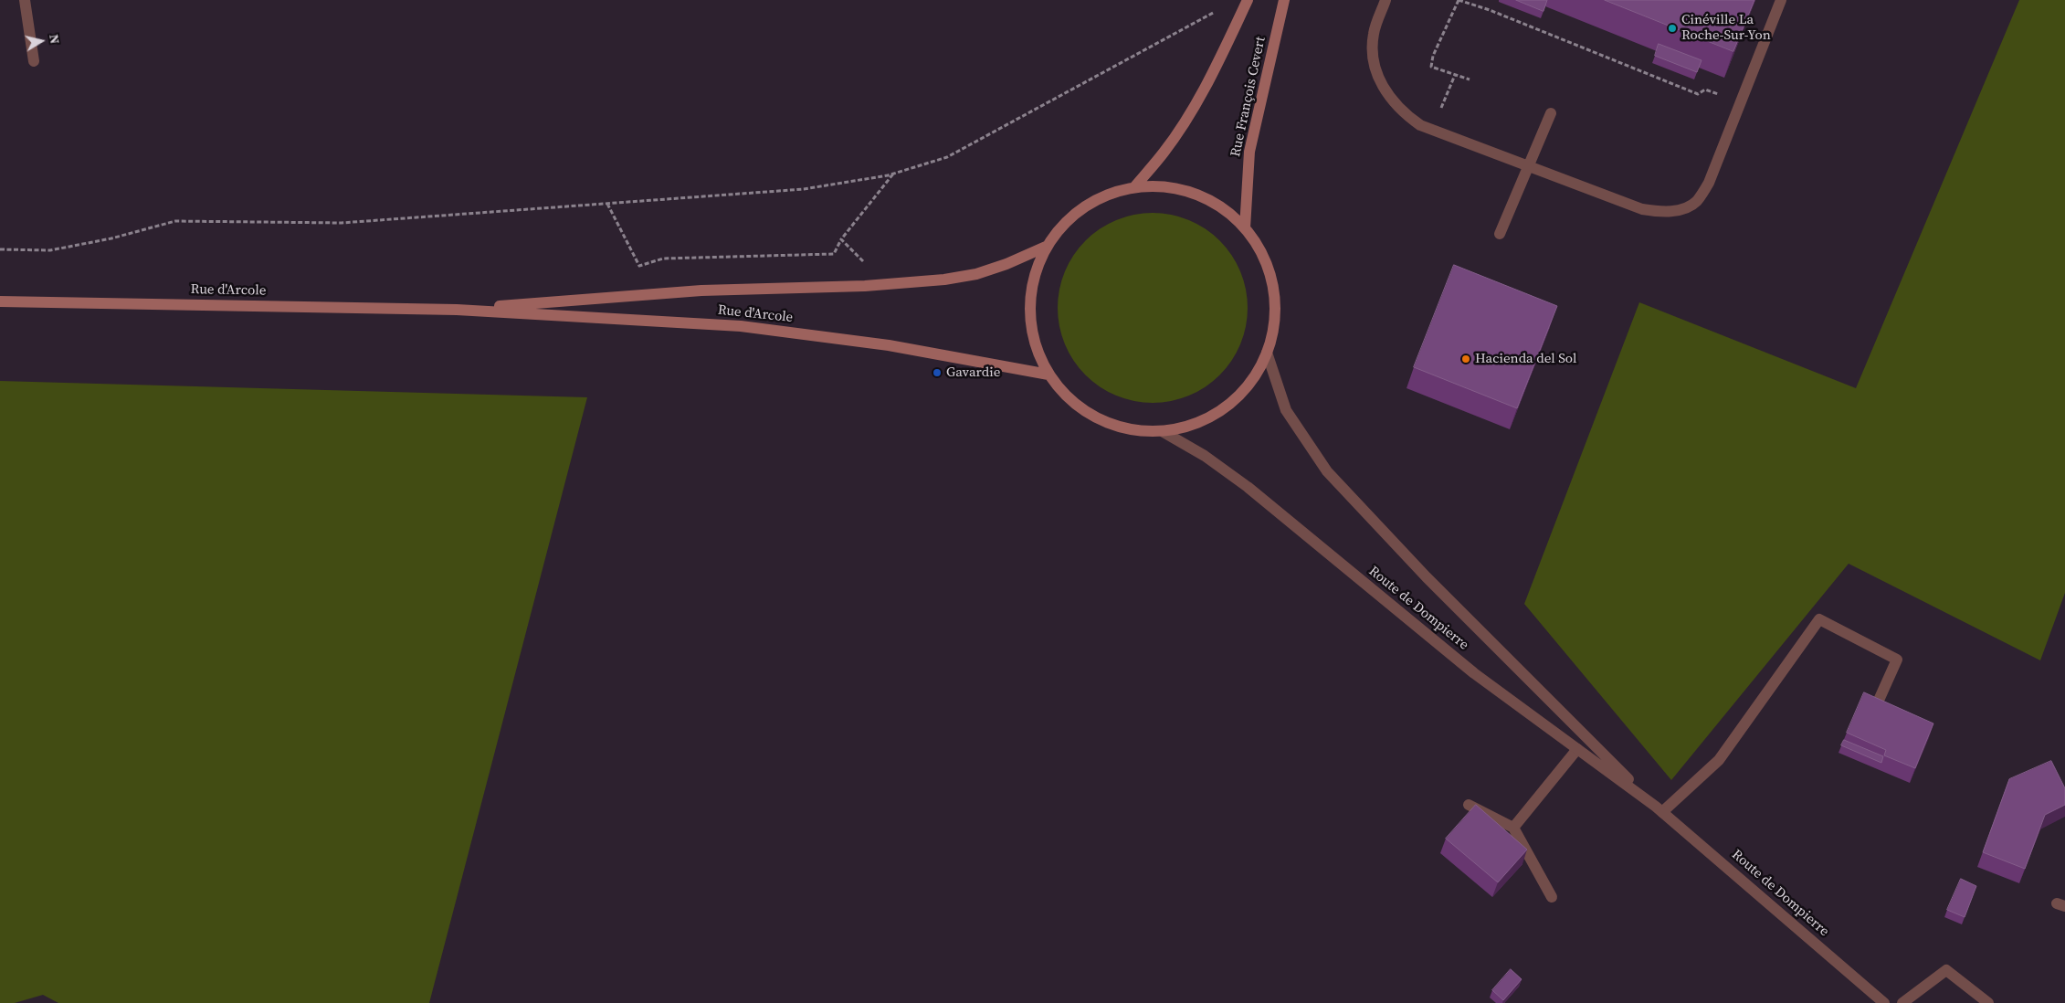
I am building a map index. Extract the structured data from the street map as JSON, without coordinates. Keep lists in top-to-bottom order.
{
  "streets": {
    "main road": ["Rue François Cevert", "Rue d'Arcole"],
    "street": ["Route de Dompierre"]
  },
  "places": ["Cinéville La Roche-Sur-Yon", "Hacienda del Sol", "Gavardie"],
  "north": "right"
}
